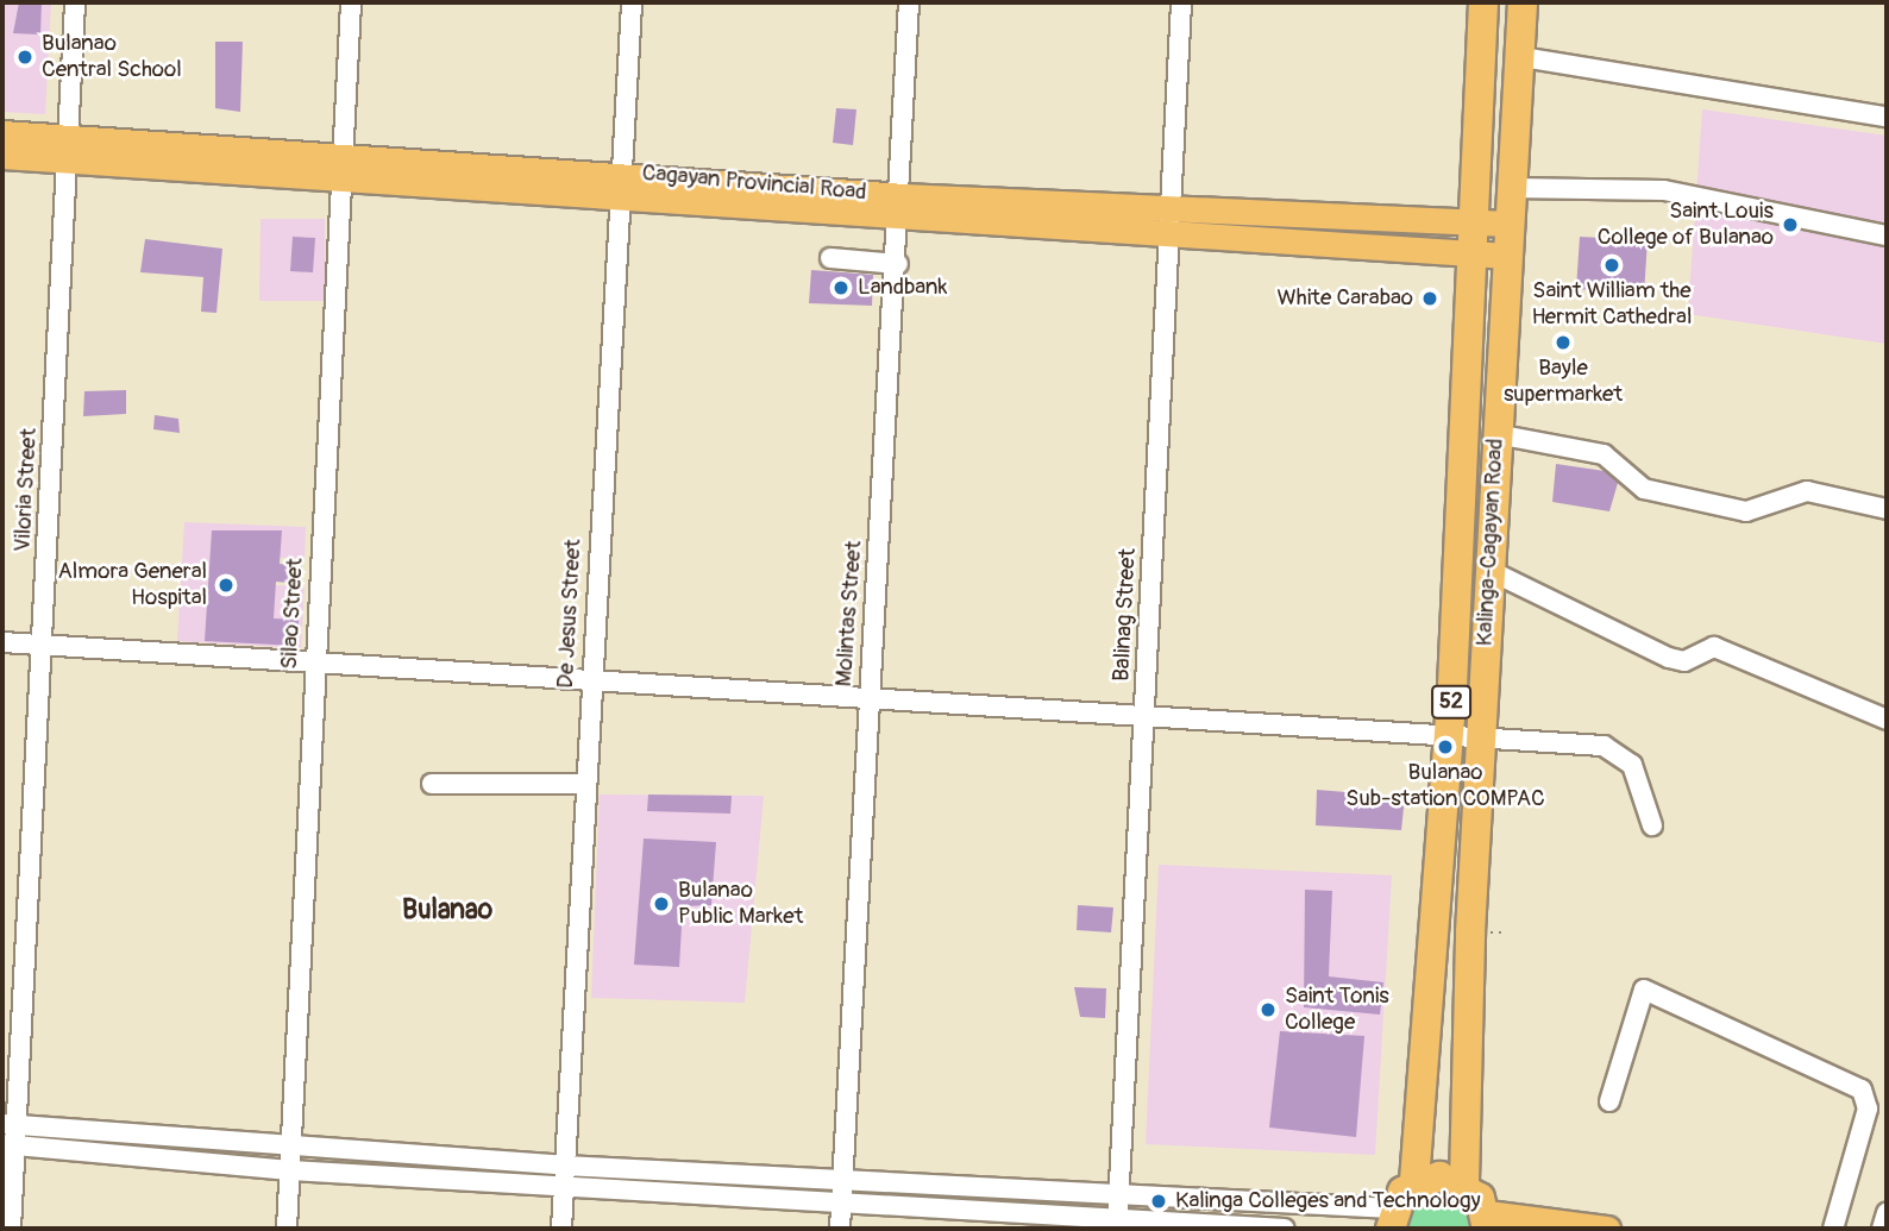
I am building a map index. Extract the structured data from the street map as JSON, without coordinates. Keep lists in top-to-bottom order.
{
  "streets": {
    "highway": ["Kalinga-Cagayan Road", "52"],
    "main road": ["Cagayan Provincial Road"],
    "street": [
      "Viloria Street",
      "Silao Street",
      "De Jesus Street",
      "Molintas Street",
      "Balinag Street"
    ]
  },
  "crossings": [
    ["Cagayan Provincial Road", "Viloria Street"],
    ["Cagayan Provincial Road", "Kalinga-Cagayan Road"],
    ["Cagayan Provincial Road", "Silao Street"],
    ["Cagayan Provincial Road", "De Jesus Street"],
    ["Cagayan Provincial Road", "Molintas Street"],
    ["Cagayan Provincial Road", "Balinag Street"]
  ],
  "districts": ["Bulanao"],
  "places": [
    "Bulanao Central School",
    "Saint Louis College of Bulanao",
    "Saint William the Hermit Cathedral",
    "Landbank",
    "White Carabao",
    "Bayle supermarket",
    "Almora General Hospital",
    "Bulanao Sub-station COMPAC",
    "Bulanao Public Market",
    "Saint Tonis College",
    "Kalinga Colleges and Technology"
  ]
}
